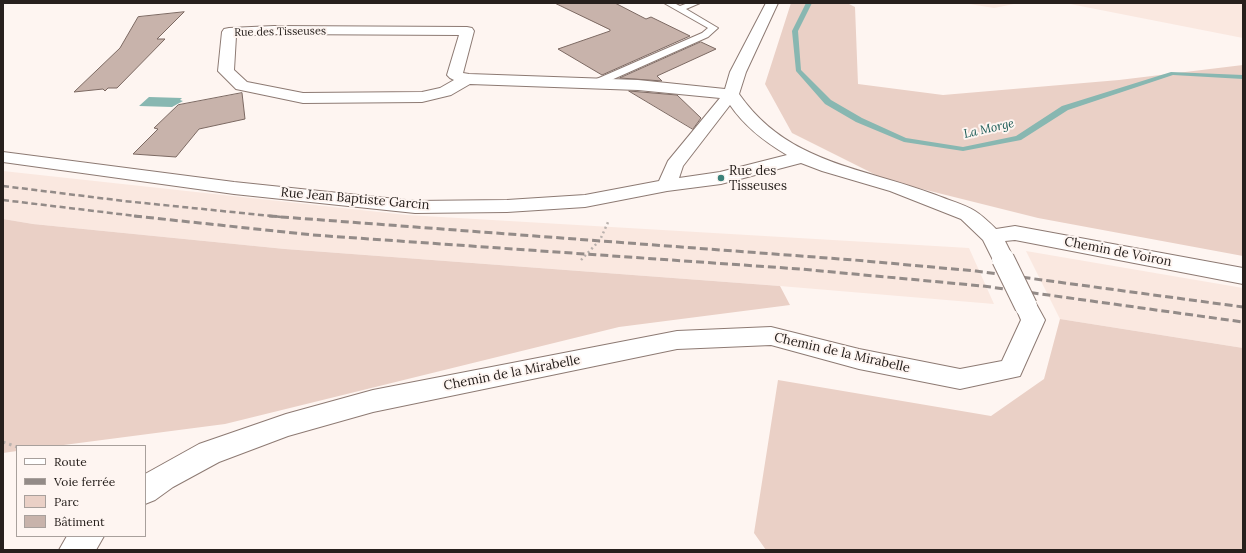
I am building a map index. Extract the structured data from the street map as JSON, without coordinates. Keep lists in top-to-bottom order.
{
  "streets": {
    "street": [
      "Rue des Tisseuses",
      "Rue Jean Baptiste Garcin",
      "Chemin de Voiron",
      "Chemin de la Mirabelle"
    ]
  },
  "crossings": [
    ["Rue Jean Baptiste Garcin", "Chemin de la Mirabelle"],
    ["Chemin de Voiron", "Chemin de la Mirabelle"]
  ],
  "water": ["La Morge"],
  "places": ["Rue des Tisseuses"],
  "legend": [
    "Route",
    "Voie ferrée",
    "Parc",
    "Bâtiment"
  ]
}
